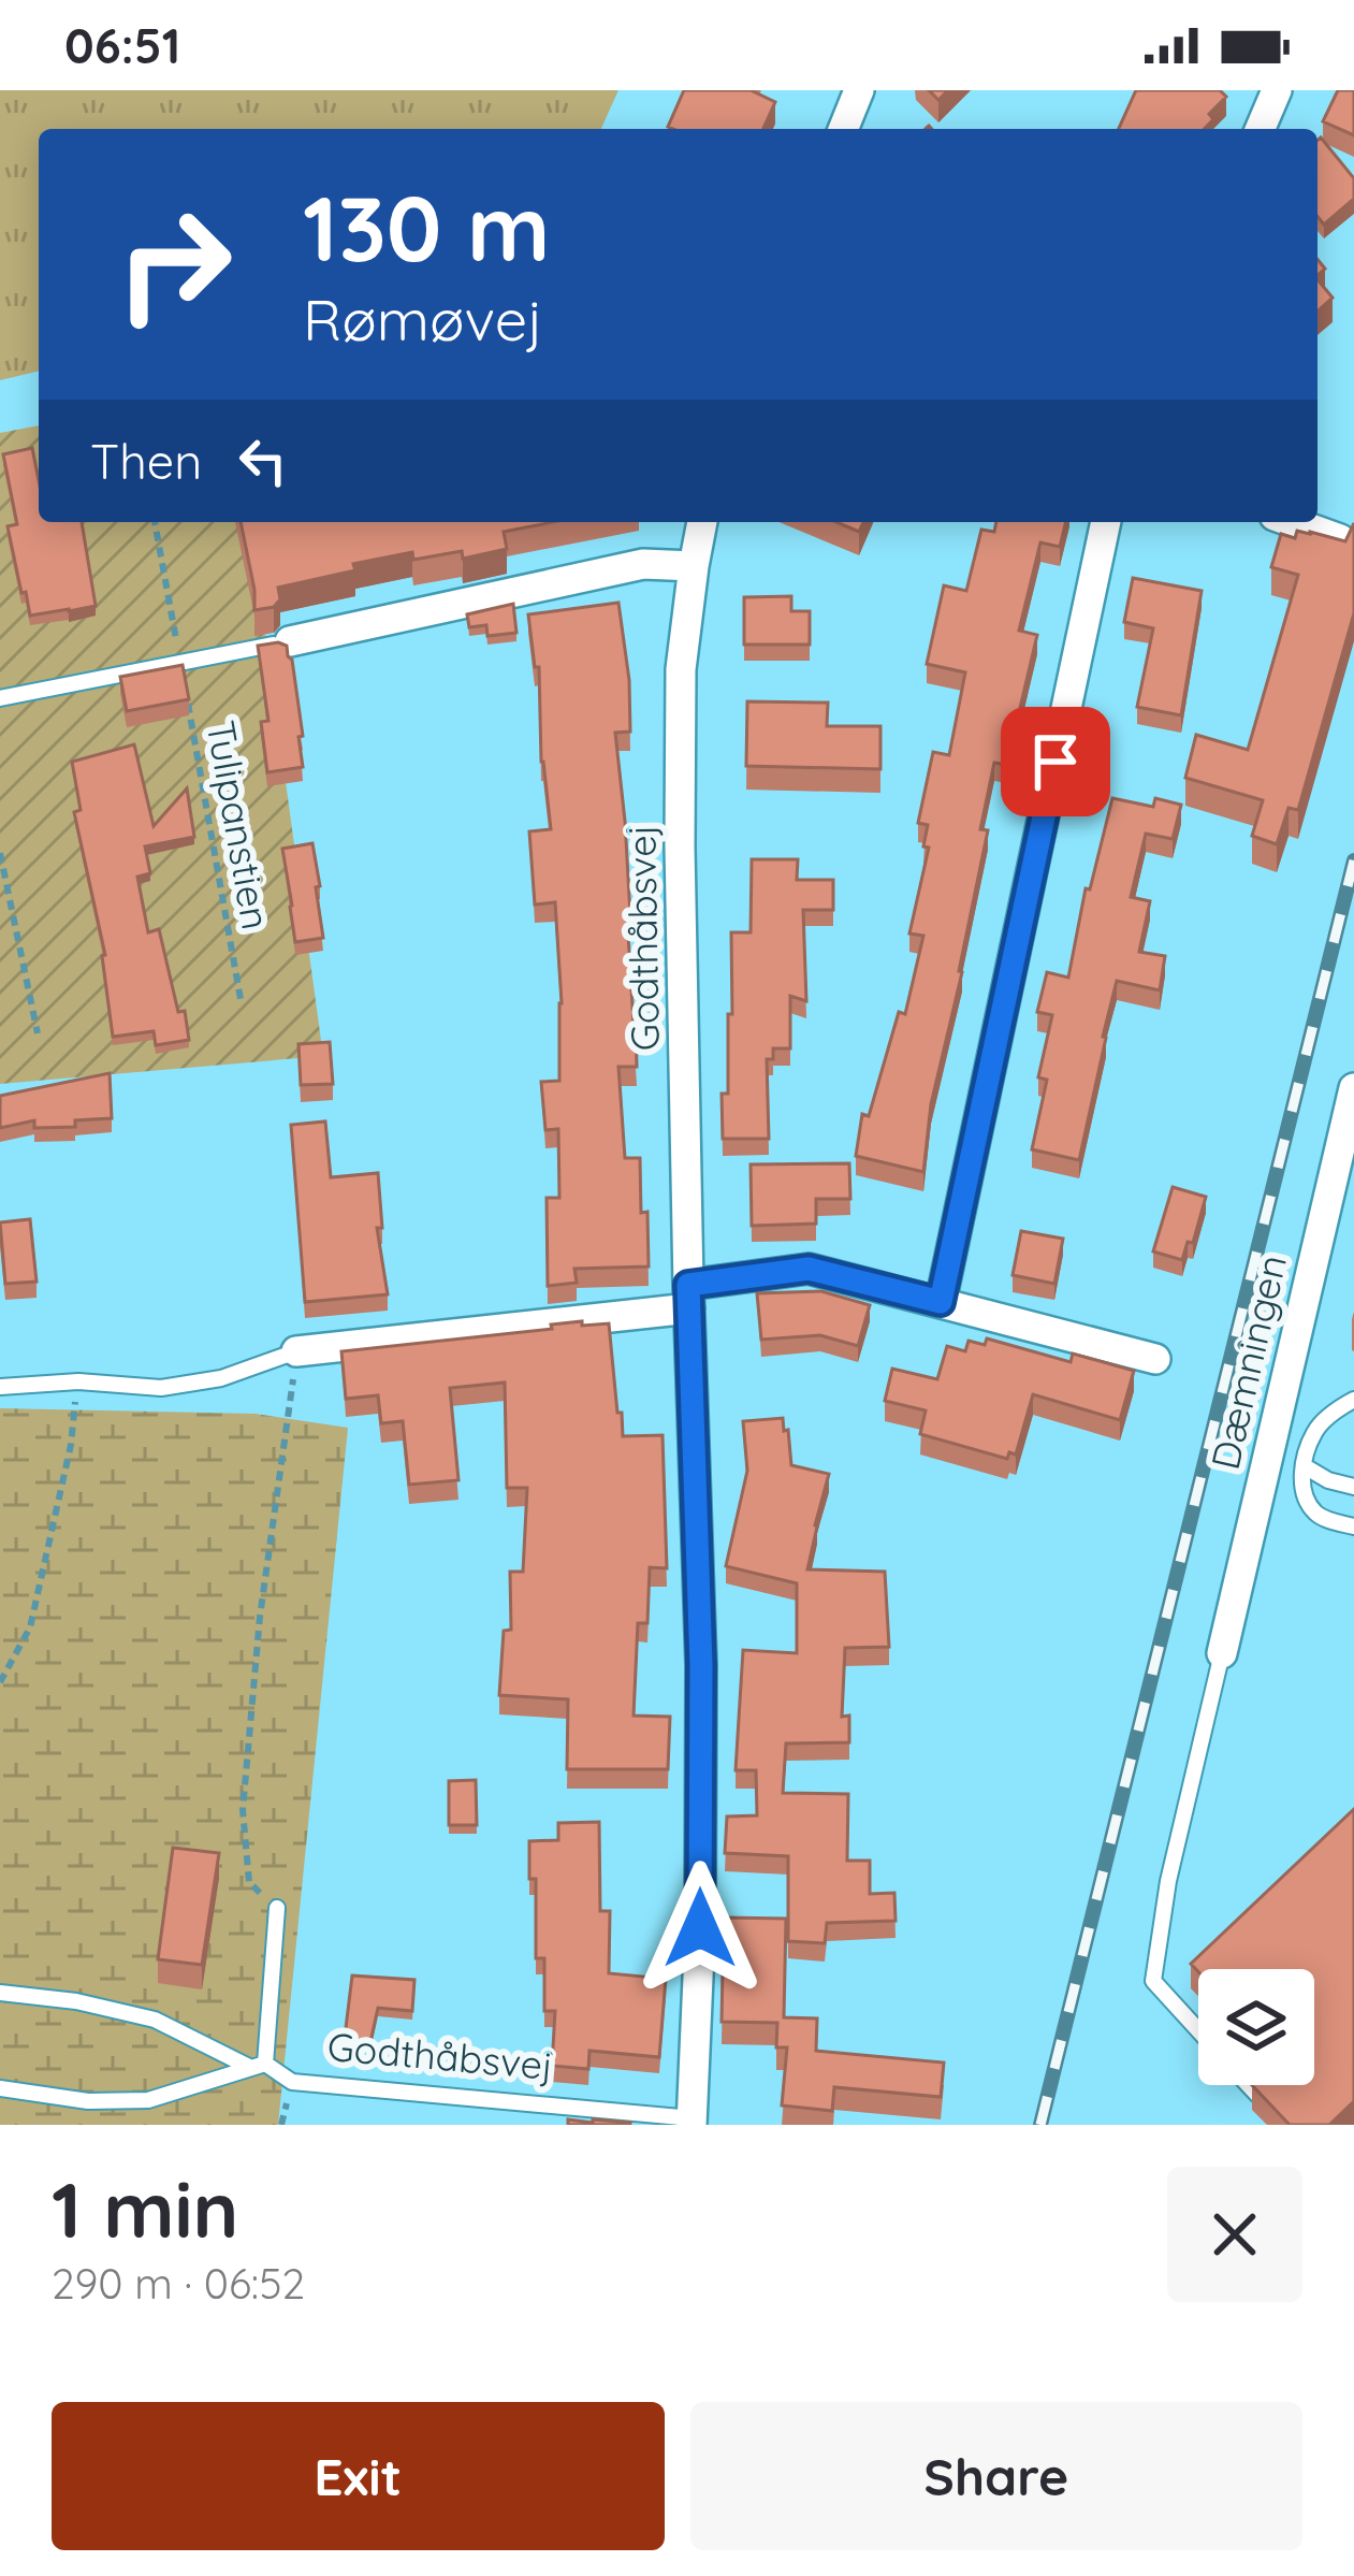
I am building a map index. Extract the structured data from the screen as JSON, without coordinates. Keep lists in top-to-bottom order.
{
  "streets": {
    "street": ["Godthåbsvej", "Dæmningen"],
    "path": ["Tulipanstien"]
  },
  "page": {
    "status": "06:51",
    "turn": ["130 m", "Rømøvej"],
    "then": "Then",
    "heading": ["1 min", "290 m · 06:52"],
    "buttons": ["Exit", "Share"]
  }
}
